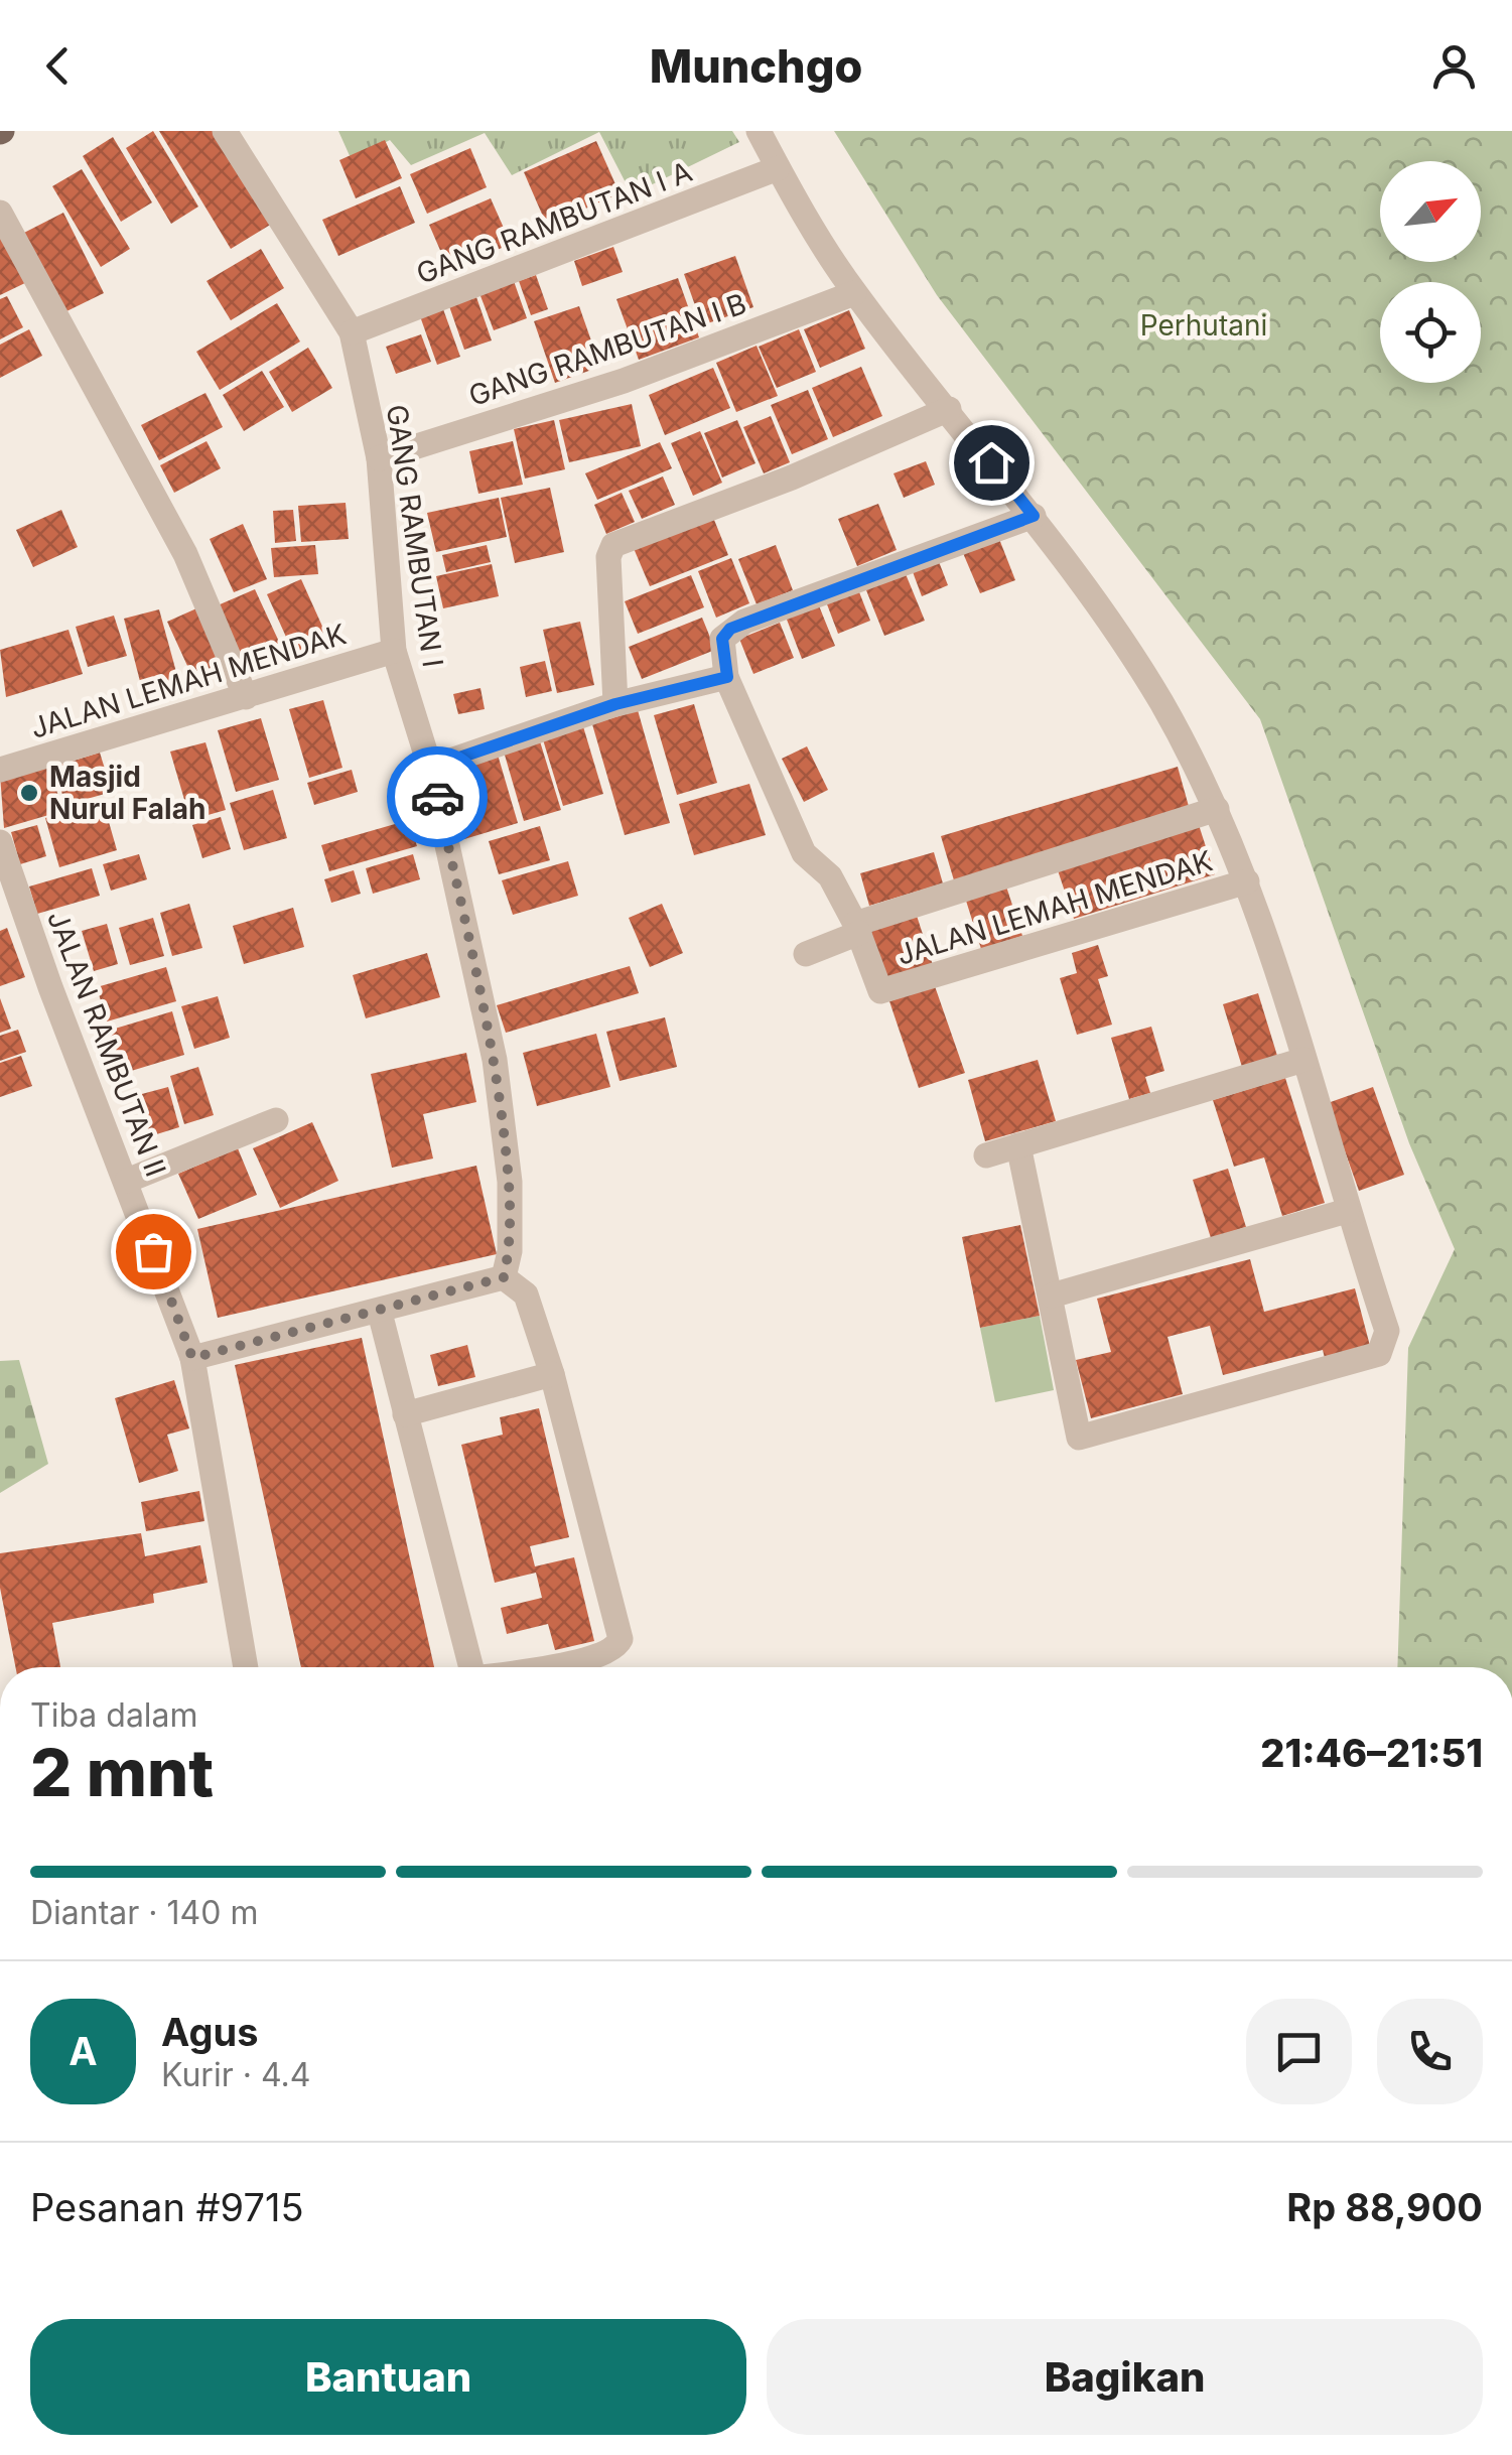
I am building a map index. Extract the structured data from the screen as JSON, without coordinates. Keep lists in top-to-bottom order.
{
  "streets": {
    "street": [
      "GANG RAMBUTAN I A",
      "GANG RAMBUTAN I B",
      "GANG RAMBUTAN I",
      "JALAN LEMAH MENDAK",
      "JALAN RAMBUTAN II"
    ]
  },
  "crossings": [
    ["GANG RAMBUTAN I A", "GANG RAMBUTAN I"],
    ["GANG RAMBUTAN I A", "JALAN LEMAH MENDAK"],
    ["GANG RAMBUTAN I B", "GANG RAMBUTAN I"],
    ["GANG RAMBUTAN I B", "JALAN LEMAH MENDAK"],
    ["GANG RAMBUTAN I", "JALAN LEMAH MENDAK"]
  ],
  "parks": ["Perhutani"],
  "places": ["Masjid Nurul Falah"],
  "north": "top right",
  "page": {
    "header": "Munchgo",
    "heading": ["2 mnt", "Tiba dalam", "21:46–21:51"],
    "panel": [
      "Agus",
      "Kurir · 4.4",
      "Pesanan #9715",
      "Rp 88,900"
    ],
    "bar": "Diantar · 140 m",
    "round": "A",
    "buttons": ["Bantuan", "Bagikan"]
  }
}
